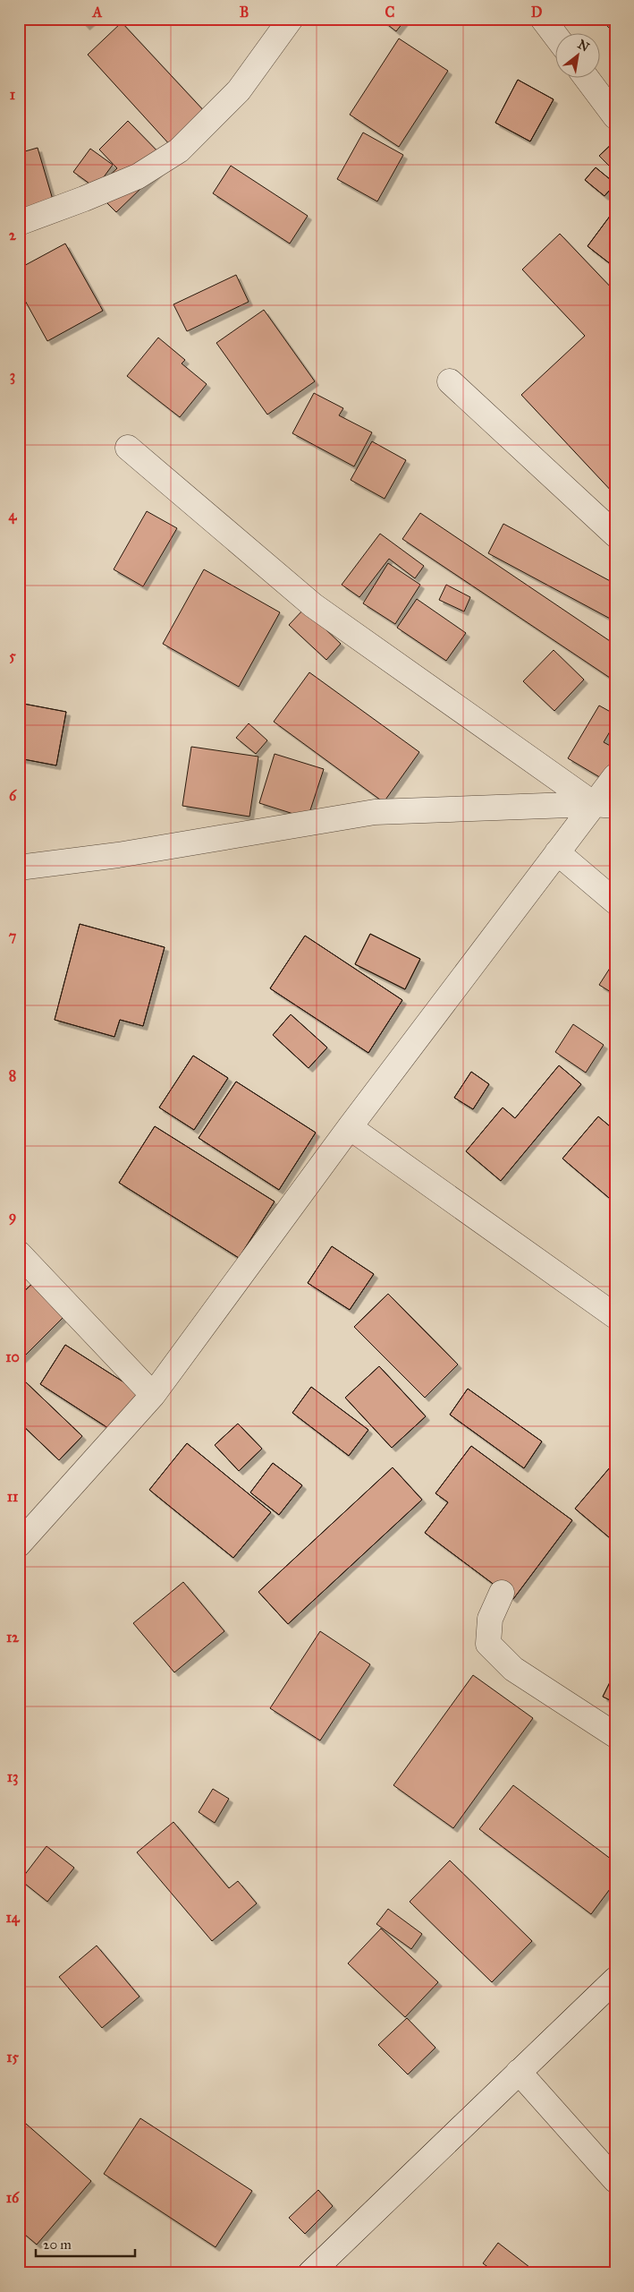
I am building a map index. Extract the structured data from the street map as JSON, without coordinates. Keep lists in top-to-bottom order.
{
  "scale_bar": "20 m",
  "north": "top right",
  "grid": {
    "columns": [
      "A",
      "B",
      "C",
      "D"
    ],
    "rows": [
      "1",
      "2",
      "3",
      "4",
      "5",
      "6",
      "7",
      "8",
      "9",
      "10",
      "11",
      "12",
      "13",
      "14",
      "15",
      "16"
    ]
  }
}
